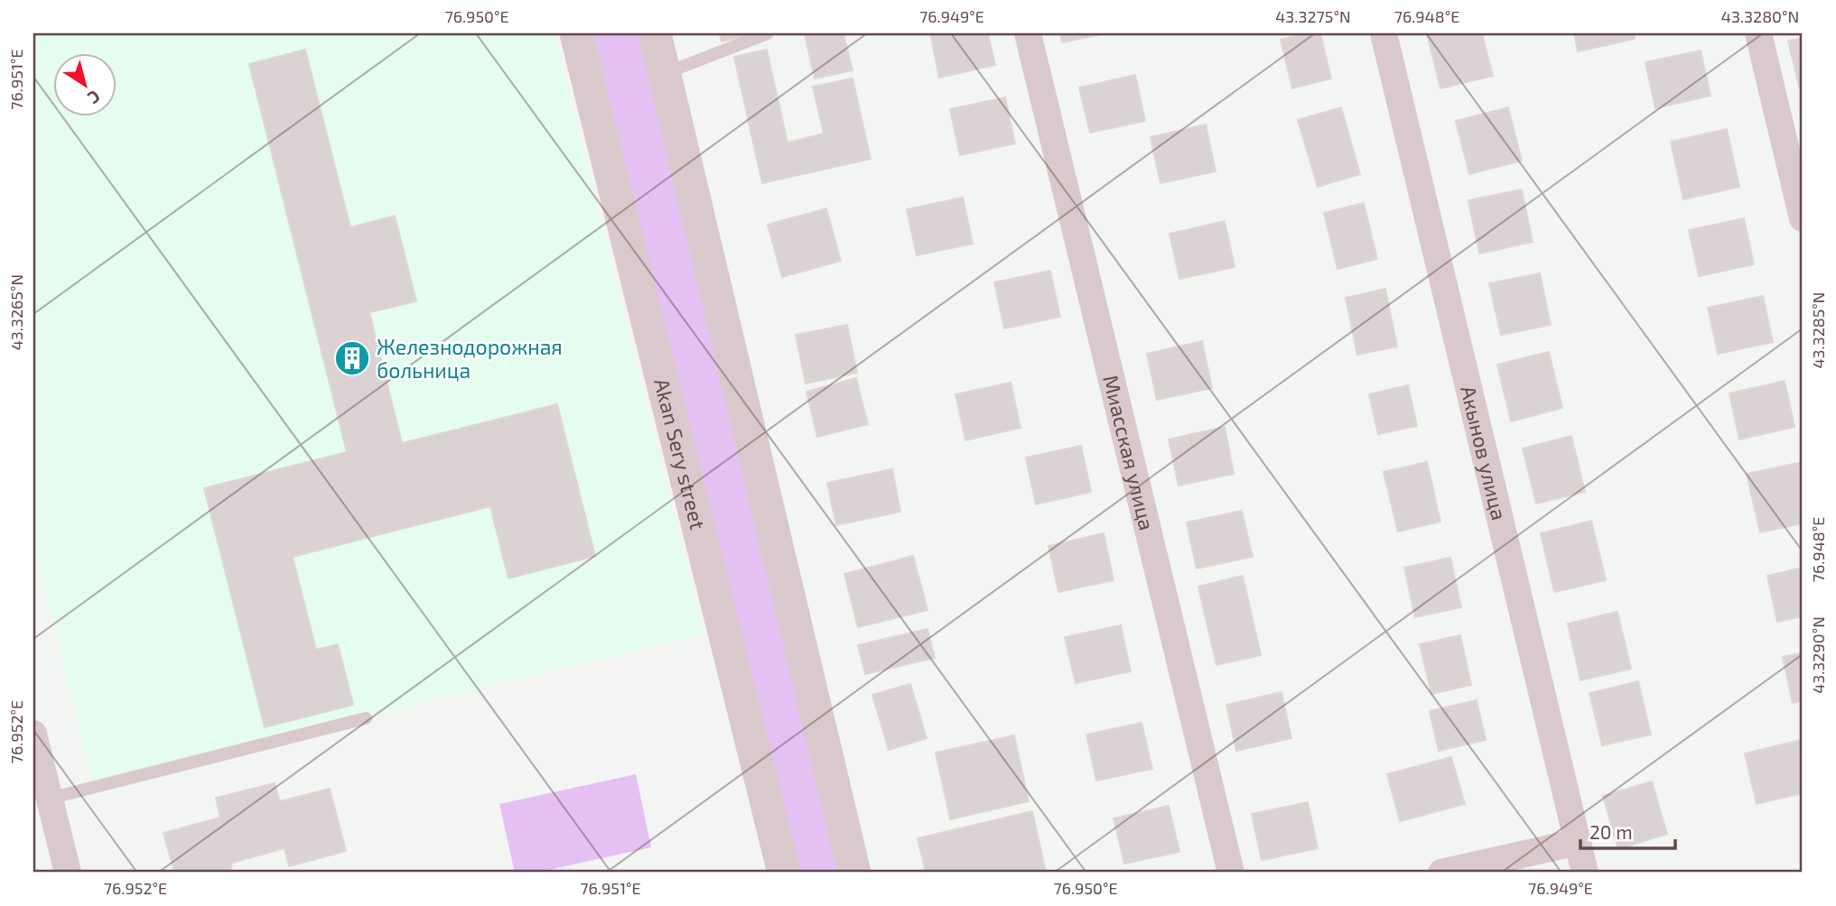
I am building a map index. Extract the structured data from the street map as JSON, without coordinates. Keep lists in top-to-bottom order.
{
  "streets": {
    "street": ["Akan Sery street", "Миасская улица", "Акынов улица"]
  },
  "places": {
    "building": ["Железнодорожная больница"]
  },
  "scale_bar": "20 m",
  "north": "bottom right",
  "coordinates": [
    "76.950°E",
    "76.949°E",
    "43.3275°N",
    "76.948°E",
    "43.3280°N",
    "76.951°E",
    "43.3265°N",
    "43.3285°N",
    "43.3290°N",
    "76.952°E"
  ]
}
